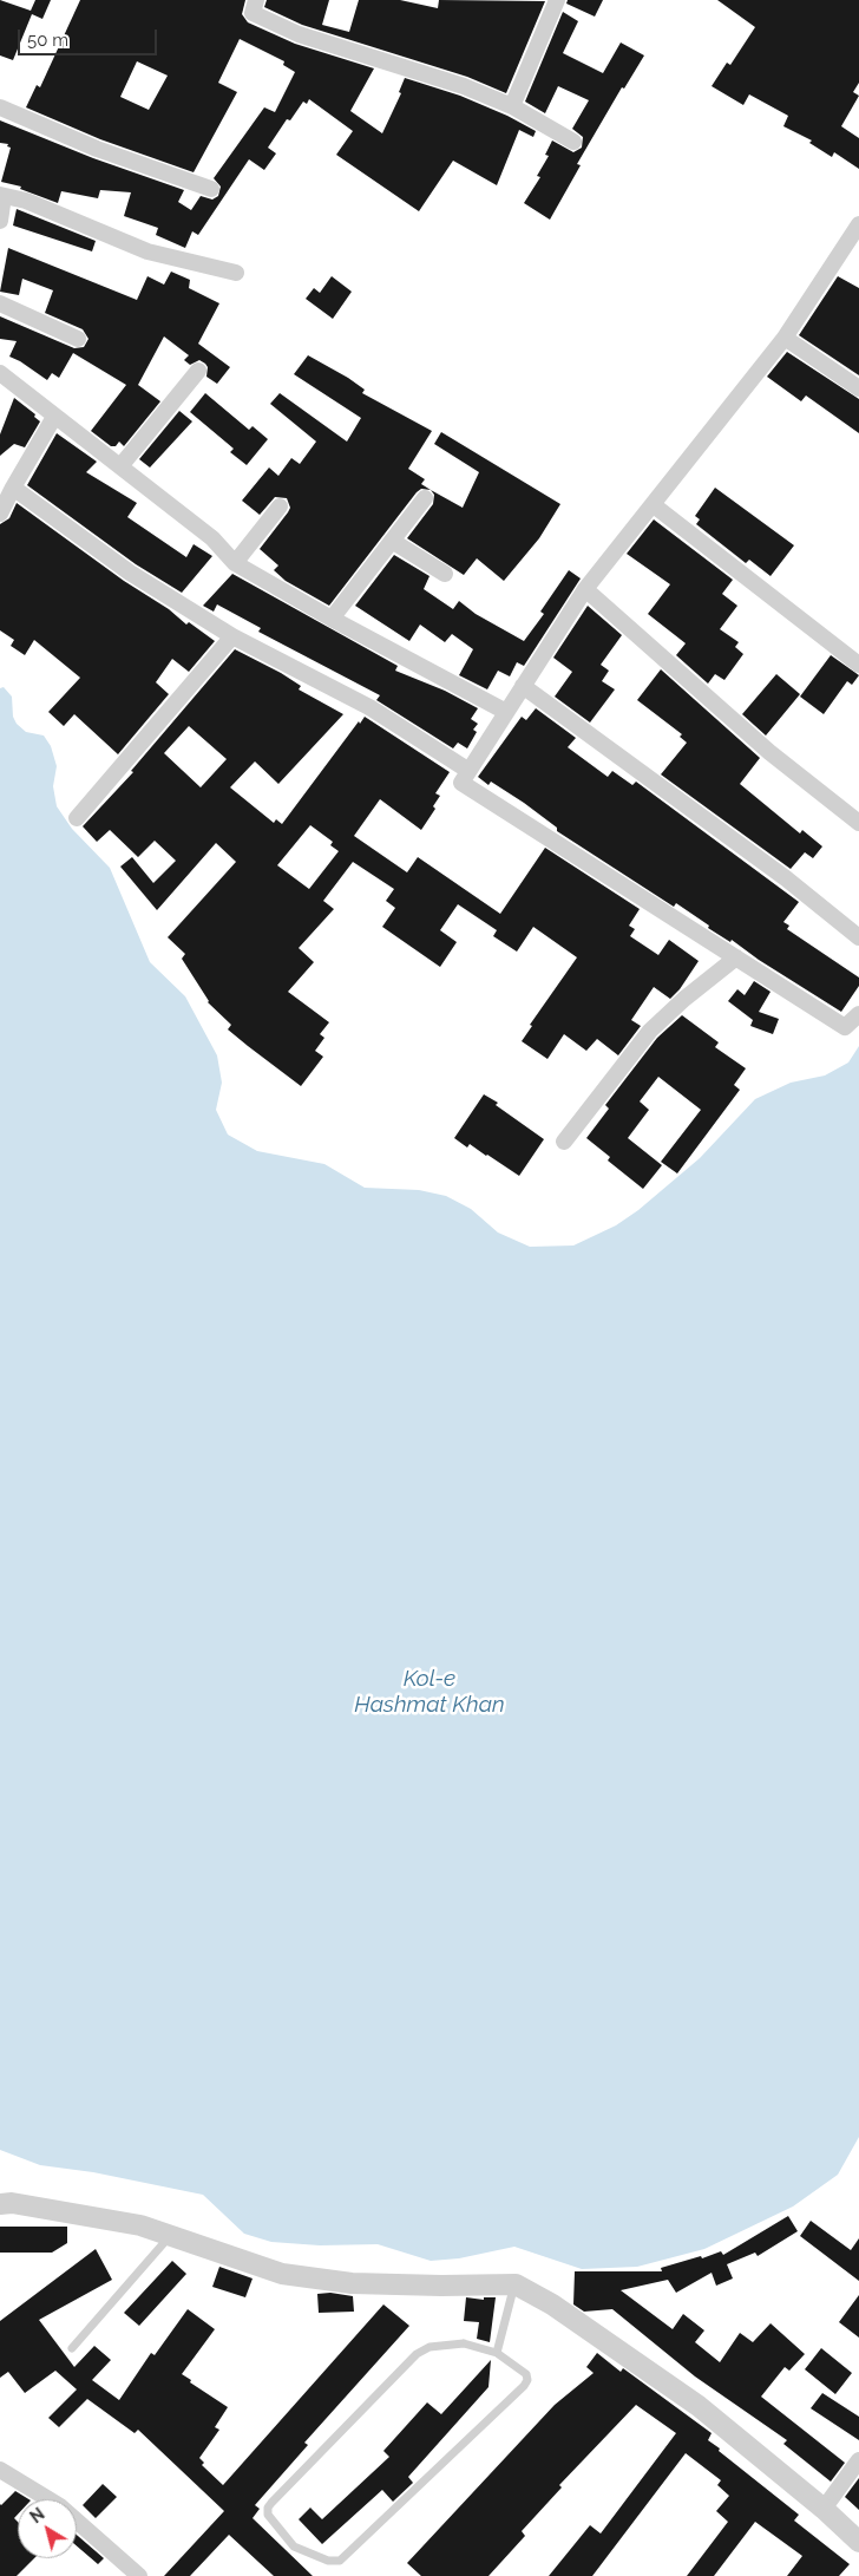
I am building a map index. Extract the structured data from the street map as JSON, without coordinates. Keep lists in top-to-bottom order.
{
  "water": ["Kol-e Hashmat Khan"],
  "scale_bar": "50 m",
  "north": "top left"
}
